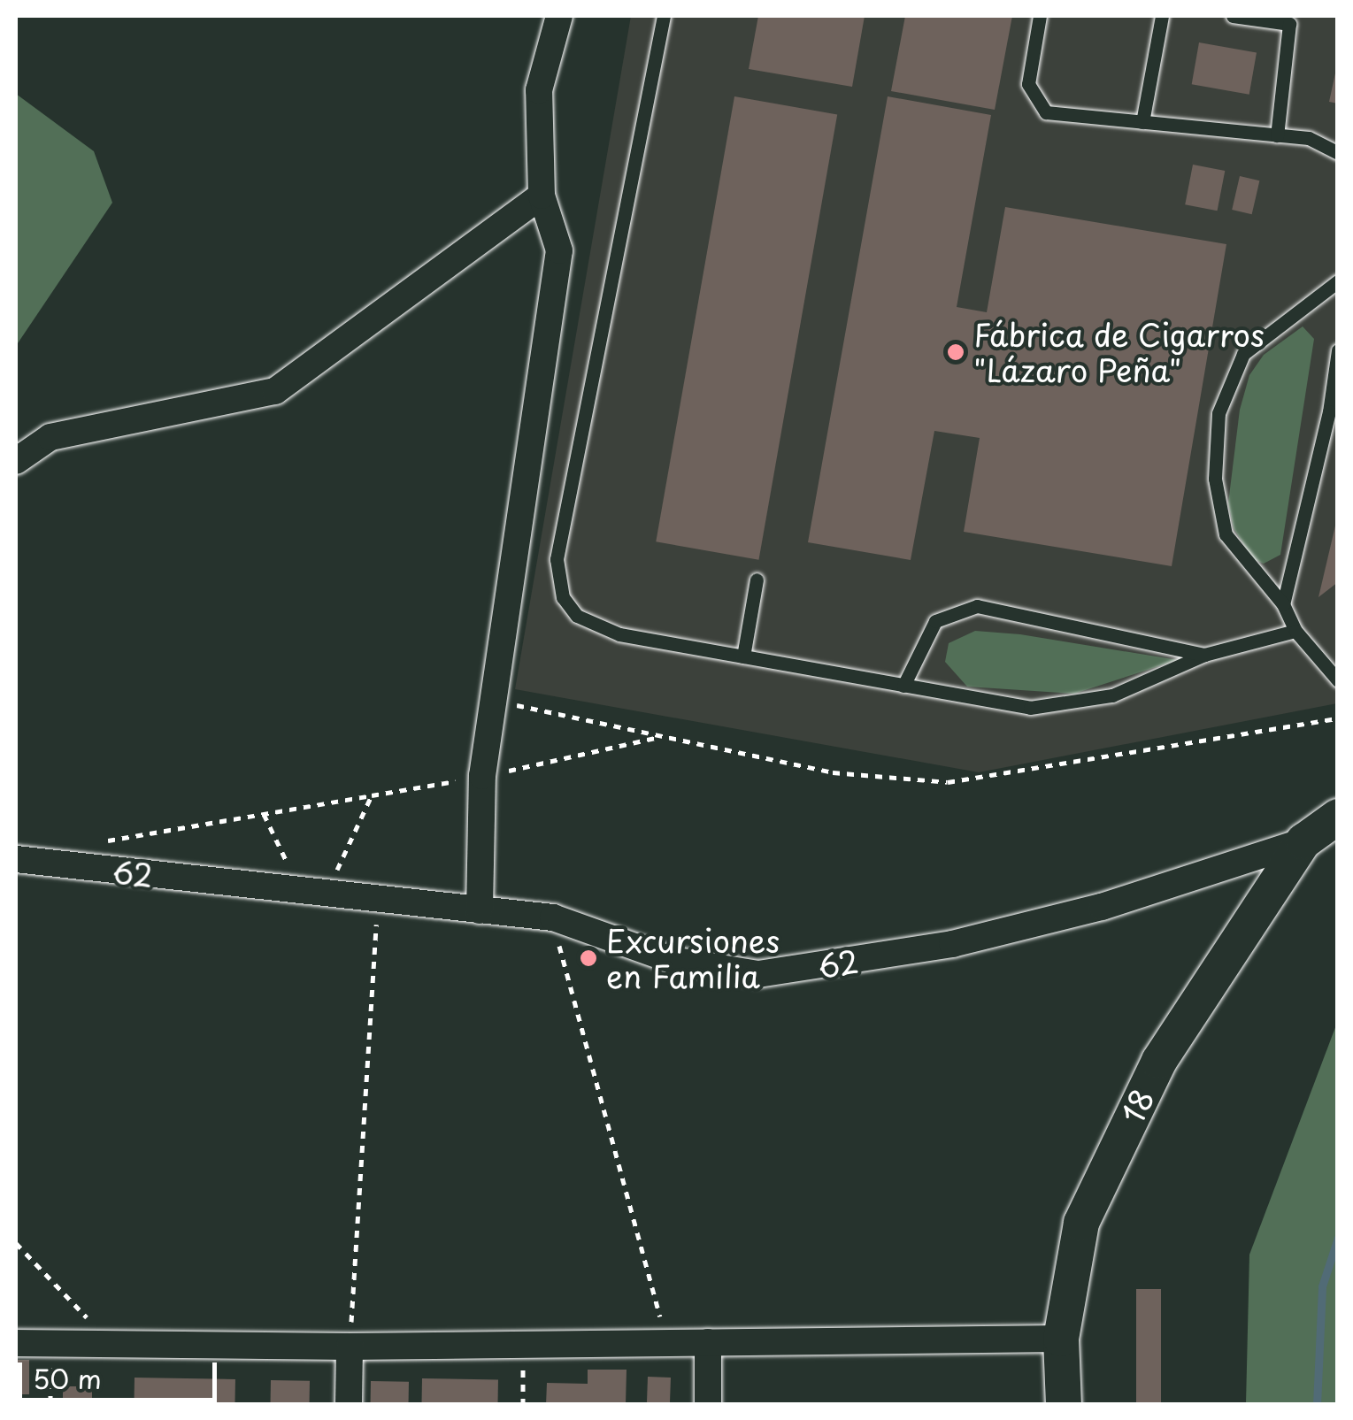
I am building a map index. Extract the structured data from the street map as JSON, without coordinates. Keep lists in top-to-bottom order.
{
  "streets": {
    "street": ["62", "18"]
  },
  "crossings": [
    ["62", "18"]
  ],
  "places": ["Fábrica de Cigarros \"Lázaro Peña\"", "Excursiones en Familia"],
  "scale_bar": "50 m"
}
